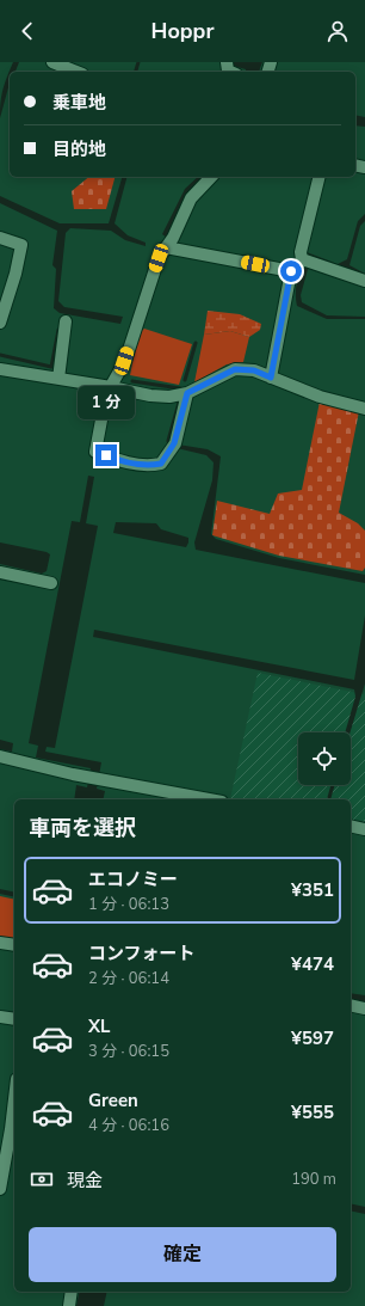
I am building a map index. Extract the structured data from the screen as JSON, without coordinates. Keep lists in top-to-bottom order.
{
  "page": {
    "header": "Hoppr",
    "banner": ["乗車地", "目的地"],
    "bubble": "1 分",
    "heading": "車両を選択",
    "list": [
      {
        "name": "エコノミー",
        "note": "1 分 · 06:13",
        "value": "¥351"
      },
      {
        "name": "コンフォート",
        "note": "2 分 · 06:14",
        "value": "¥474"
      },
      {
        "name": "XL",
        "note": "3 分 · 06:15",
        "value": "¥597"
      },
      {
        "name": "Green",
        "note": "4 分 · 06:16",
        "value": "¥555"
      }
    ],
    "pay": ["現金", "190 m"],
    "buttons": "確定"
  }
}
